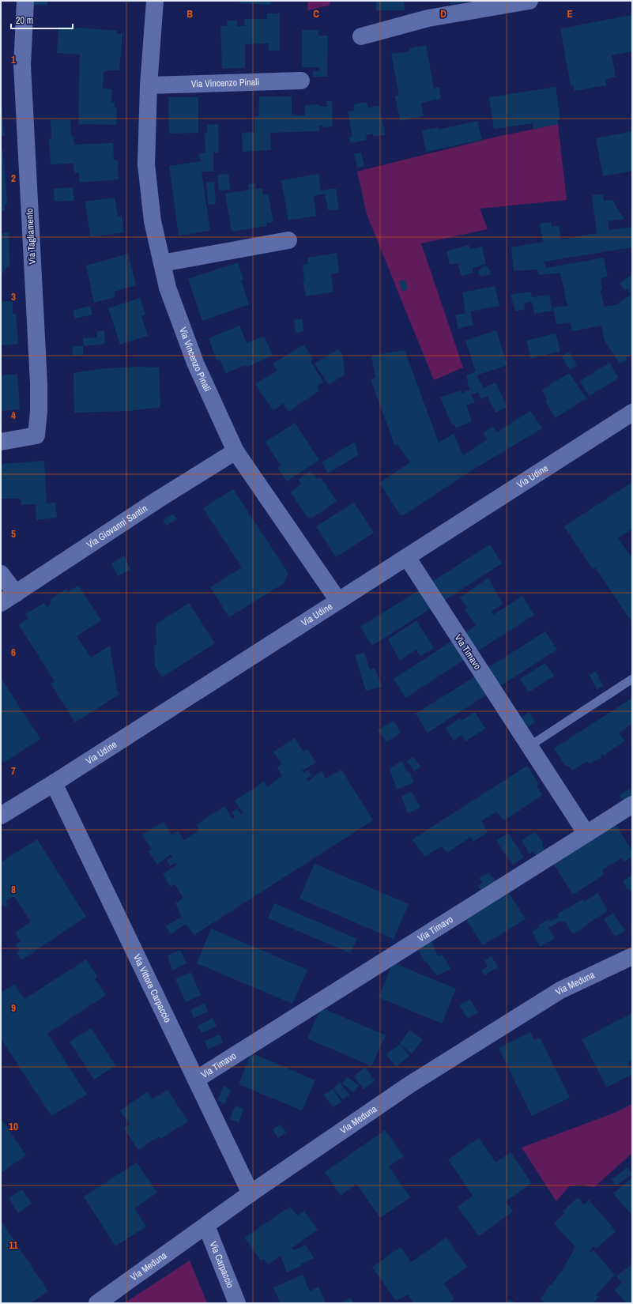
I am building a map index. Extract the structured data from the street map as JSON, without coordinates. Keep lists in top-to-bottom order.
{
  "streets": {
    "street": [
      "Via Vincenzo Pinali",
      "Via Tagliamento",
      "Via Udine",
      "Via Giovanni Santin",
      "Via Timavo",
      "Via Meduna",
      "Via Vittore Carpaccio",
      "Via Carpaccio"
    ]
  },
  "crossings": [
    ["Via Vincenzo Pinali", "Via Udine"],
    ["Via Vincenzo Pinali", "Via Giovanni Santin"],
    ["Via Udine", "Via Timavo"],
    ["Via Udine", "Via Vittore Carpaccio"],
    ["Via Timavo", "Via Vittore Carpaccio"],
    ["Via Meduna", "Via Vittore Carpaccio"],
    ["Via Meduna", "Via Carpaccio"]
  ],
  "scale_bar": "20 m",
  "grid": {
    "columns": [
      "B",
      "C",
      "D",
      "E"
    ],
    "rows": [
      "1",
      "2",
      "3",
      "4",
      "5",
      "6",
      "7",
      "8",
      "9",
      "10",
      "11"
    ]
  }
}
